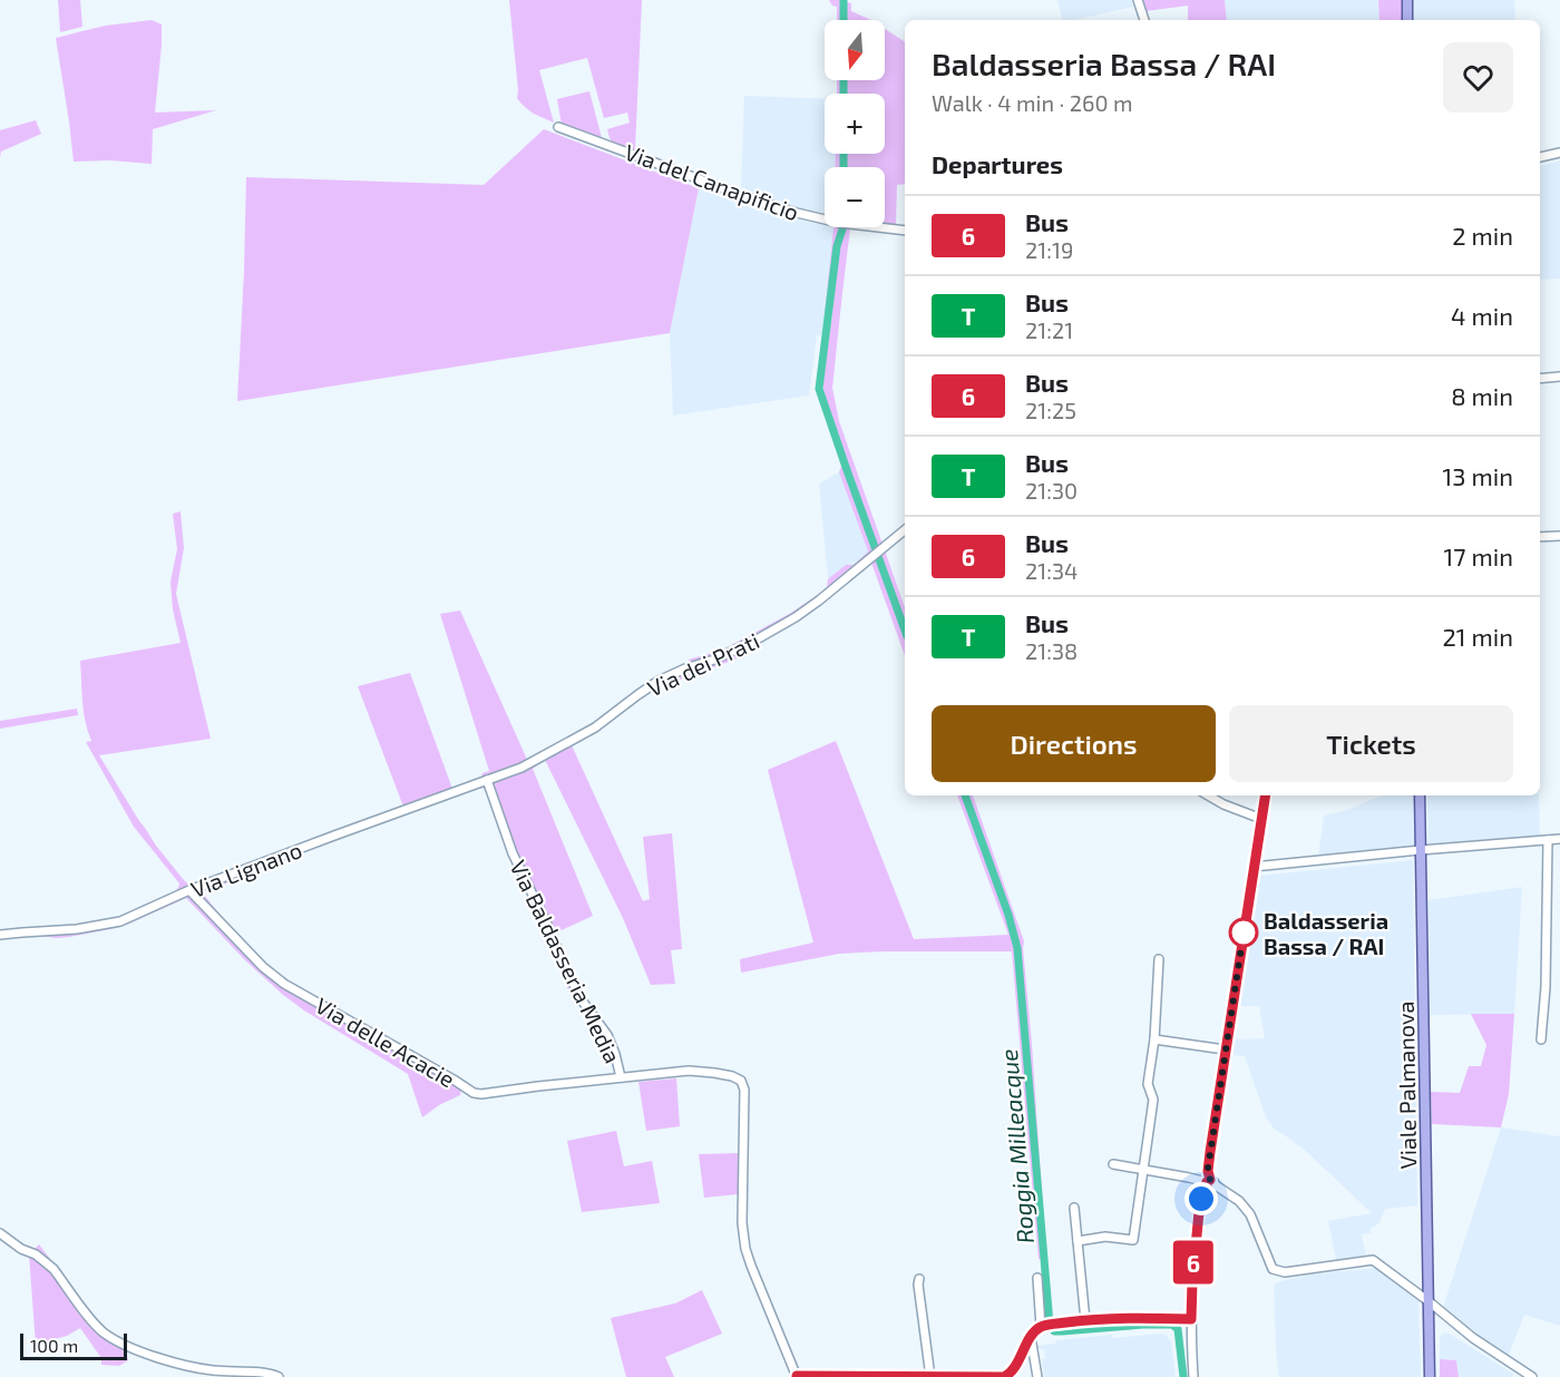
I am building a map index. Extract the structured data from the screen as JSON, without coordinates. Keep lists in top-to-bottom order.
{
  "streets": {
    "main road": ["Viale Palmanova"],
    "street": [
      "Via del Canapificio",
      "Via dei Prati",
      "Via Lignano",
      "Via Baldasseria Media",
      "Via delle Acacie"
    ]
  },
  "crossings": [
    ["Via dei Prati", "Via Lignano"],
    ["Via dei Prati", "Via Baldasseria Media"],
    ["Via Lignano", "Via Baldasseria Media"],
    ["Via Lignano", "Via delle Acacie"],
    ["Via Baldasseria Media", "Via delle Acacie"]
  ],
  "water": ["Roggia Milleacque"],
  "places": ["Baldasseria Bassa / RAI"],
  "lines": ["bus line 6"],
  "scale_bar": "100 m",
  "north": "bottom",
  "page": {
    "on_map": "6",
    "map_buttons": ["+", "−"],
    "heading": [
      ["Baldasseria Bassa / RAI", "Walk · 4 min · 260 m"],
      "Departures"
    ],
    "list": [
      {
        "mark": "6",
        "name": "Bus",
        "note": "21:19",
        "value": "2 min"
      },
      {
        "mark": "T",
        "name": "Bus",
        "note": "21:21",
        "value": "4 min"
      },
      {
        "mark": "6",
        "name": "Bus",
        "note": "21:25",
        "value": "8 min"
      },
      {
        "mark": "T",
        "name": "Bus",
        "note": "21:30",
        "value": "13 min"
      },
      {
        "mark": "6",
        "name": "Bus",
        "note": "21:34",
        "value": "17 min"
      },
      {
        "mark": "T",
        "name": "Bus",
        "note": "21:38",
        "value": "21 min"
      }
    ],
    "buttons": ["Directions", "Tickets"],
    "scale": "100 m"
  }
}
